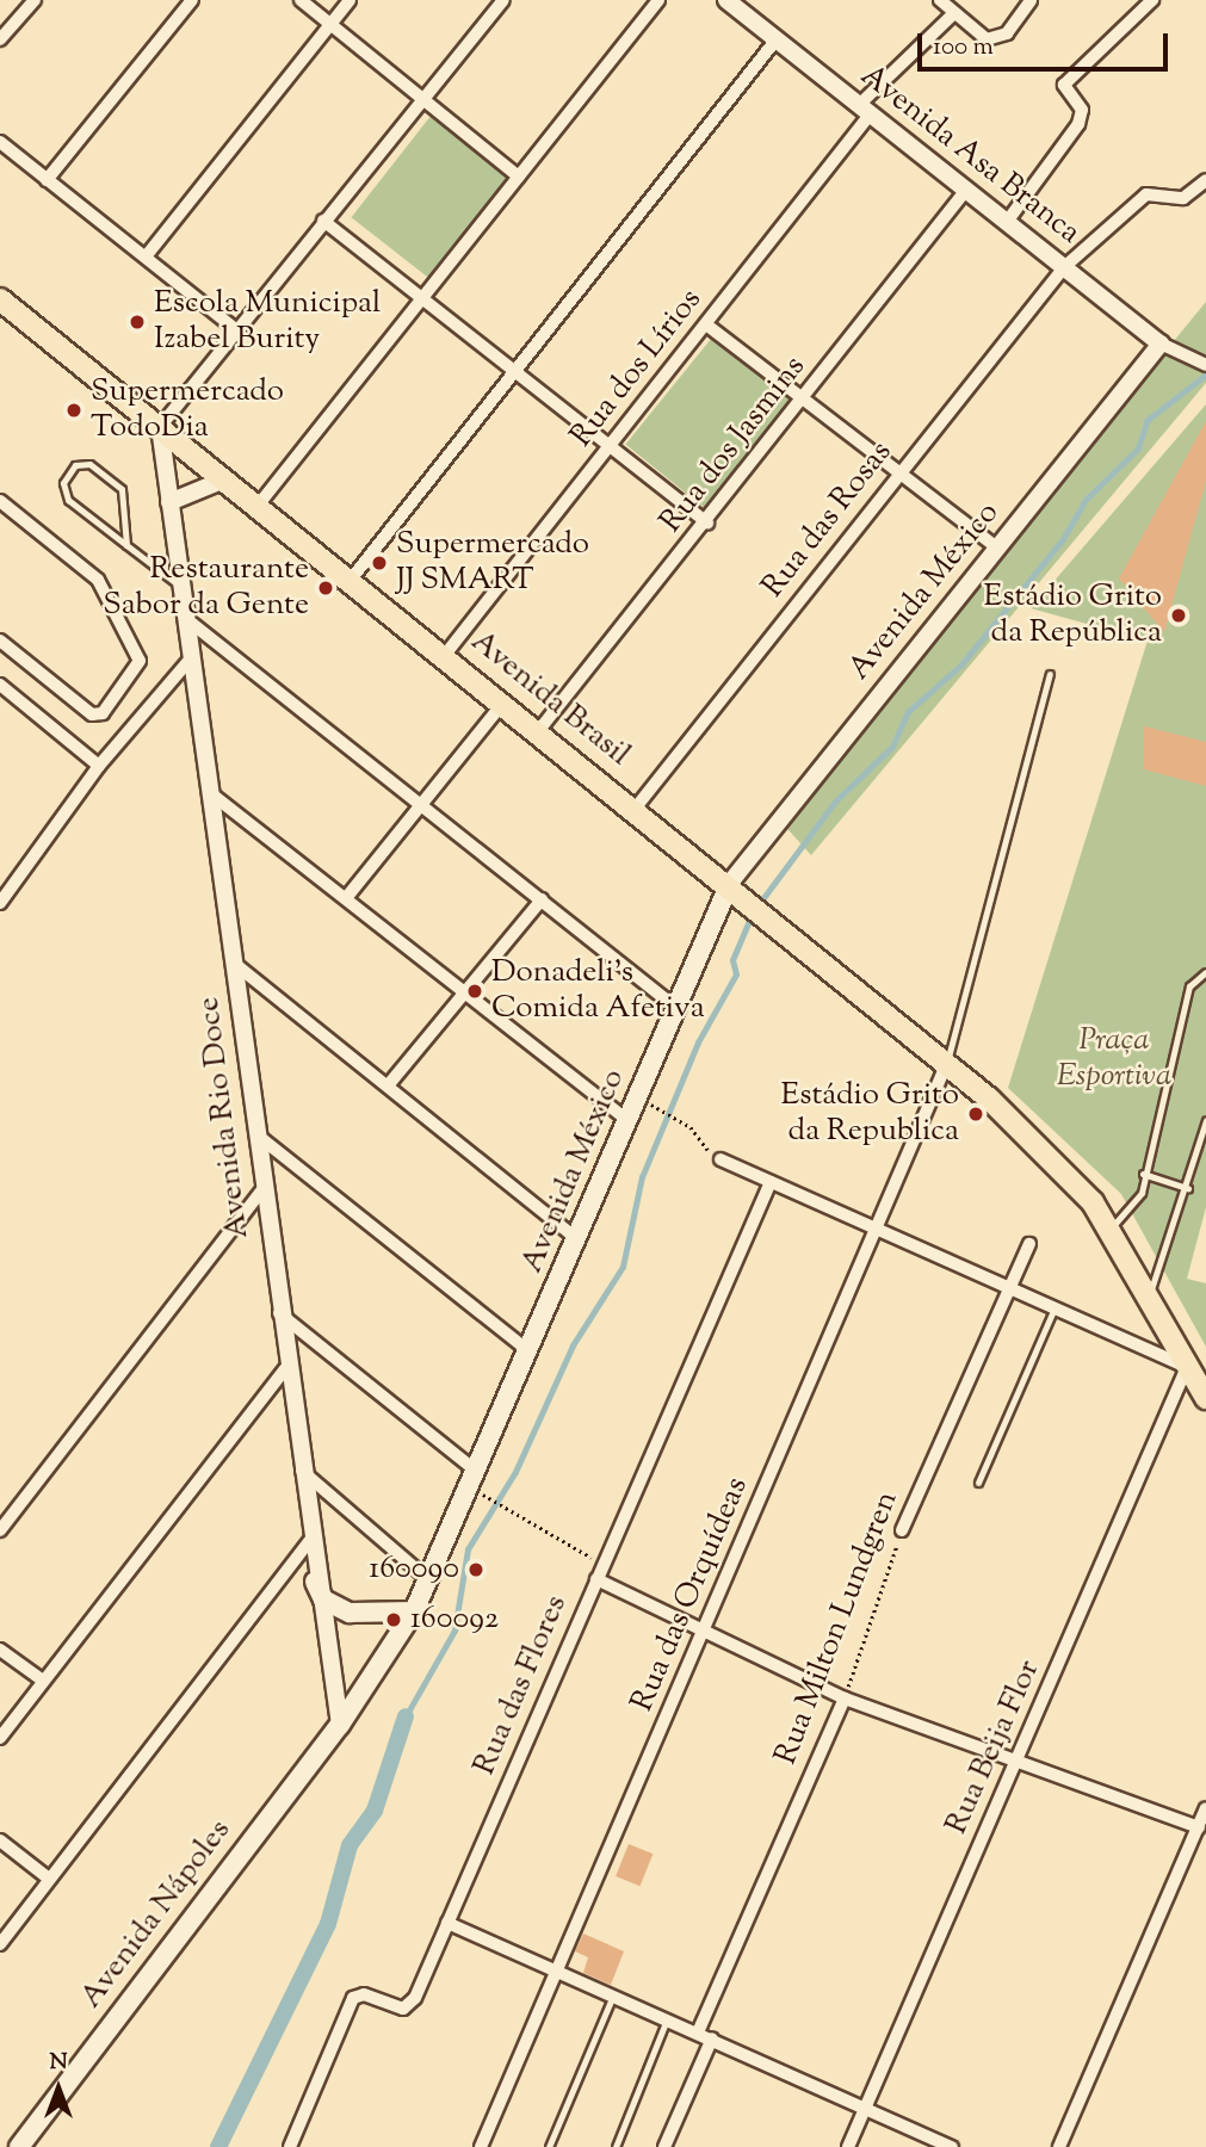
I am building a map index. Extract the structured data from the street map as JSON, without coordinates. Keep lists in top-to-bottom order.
{
  "streets": {
    "main road": ["Avenida México", "Avenida Brasil", "Avenida Nápoles"],
    "street": [
      "Avenida Asa Branca",
      "Rua dos Lírios",
      "Rua dos Jasmins",
      "Rua das Rosas",
      "Avenida Rio Doce",
      "Rua das Orquídeas",
      "Rua Milton Lundgren",
      "Rua das Flores",
      "Rua Beija Flor"
    ]
  },
  "crossings": [
    ["Avenida Asa Branca", "Rua dos Lírios"],
    ["Avenida Asa Branca", "Rua dos Jasmins"],
    ["Avenida Asa Branca", "Rua das Rosas"],
    ["Avenida Asa Branca", "Avenida México"],
    ["Rua dos Lírios", "Avenida Brasil"],
    ["Rua dos Jasmins", "Avenida Brasil"],
    ["Rua das Rosas", "Avenida Brasil"],
    ["Avenida México", "Avenida Brasil"],
    ["Avenida México", "Avenida Rio Doce"],
    ["Avenida México", "Avenida Nápoles"],
    ["Avenida Brasil", "Avenida Rio Doce"],
    ["Avenida Brasil", "Rua das Orquídeas"],
    ["Avenida Brasil", "Rua Beija Flor"]
  ],
  "parks": ["Praça Esportiva"],
  "places": [
    "Escola Municipal Izabel Burity",
    "Supermercado TodoDia",
    "Supermercado JJ SMART",
    "Restaurante Sabor da Gente",
    "Estádio Grito da República",
    "Donadeli's Comida Afetiva",
    "Estádio Grito da Republica",
    "160090",
    "160092"
  ],
  "scale_bar": "100 m",
  "north": "top"
}
